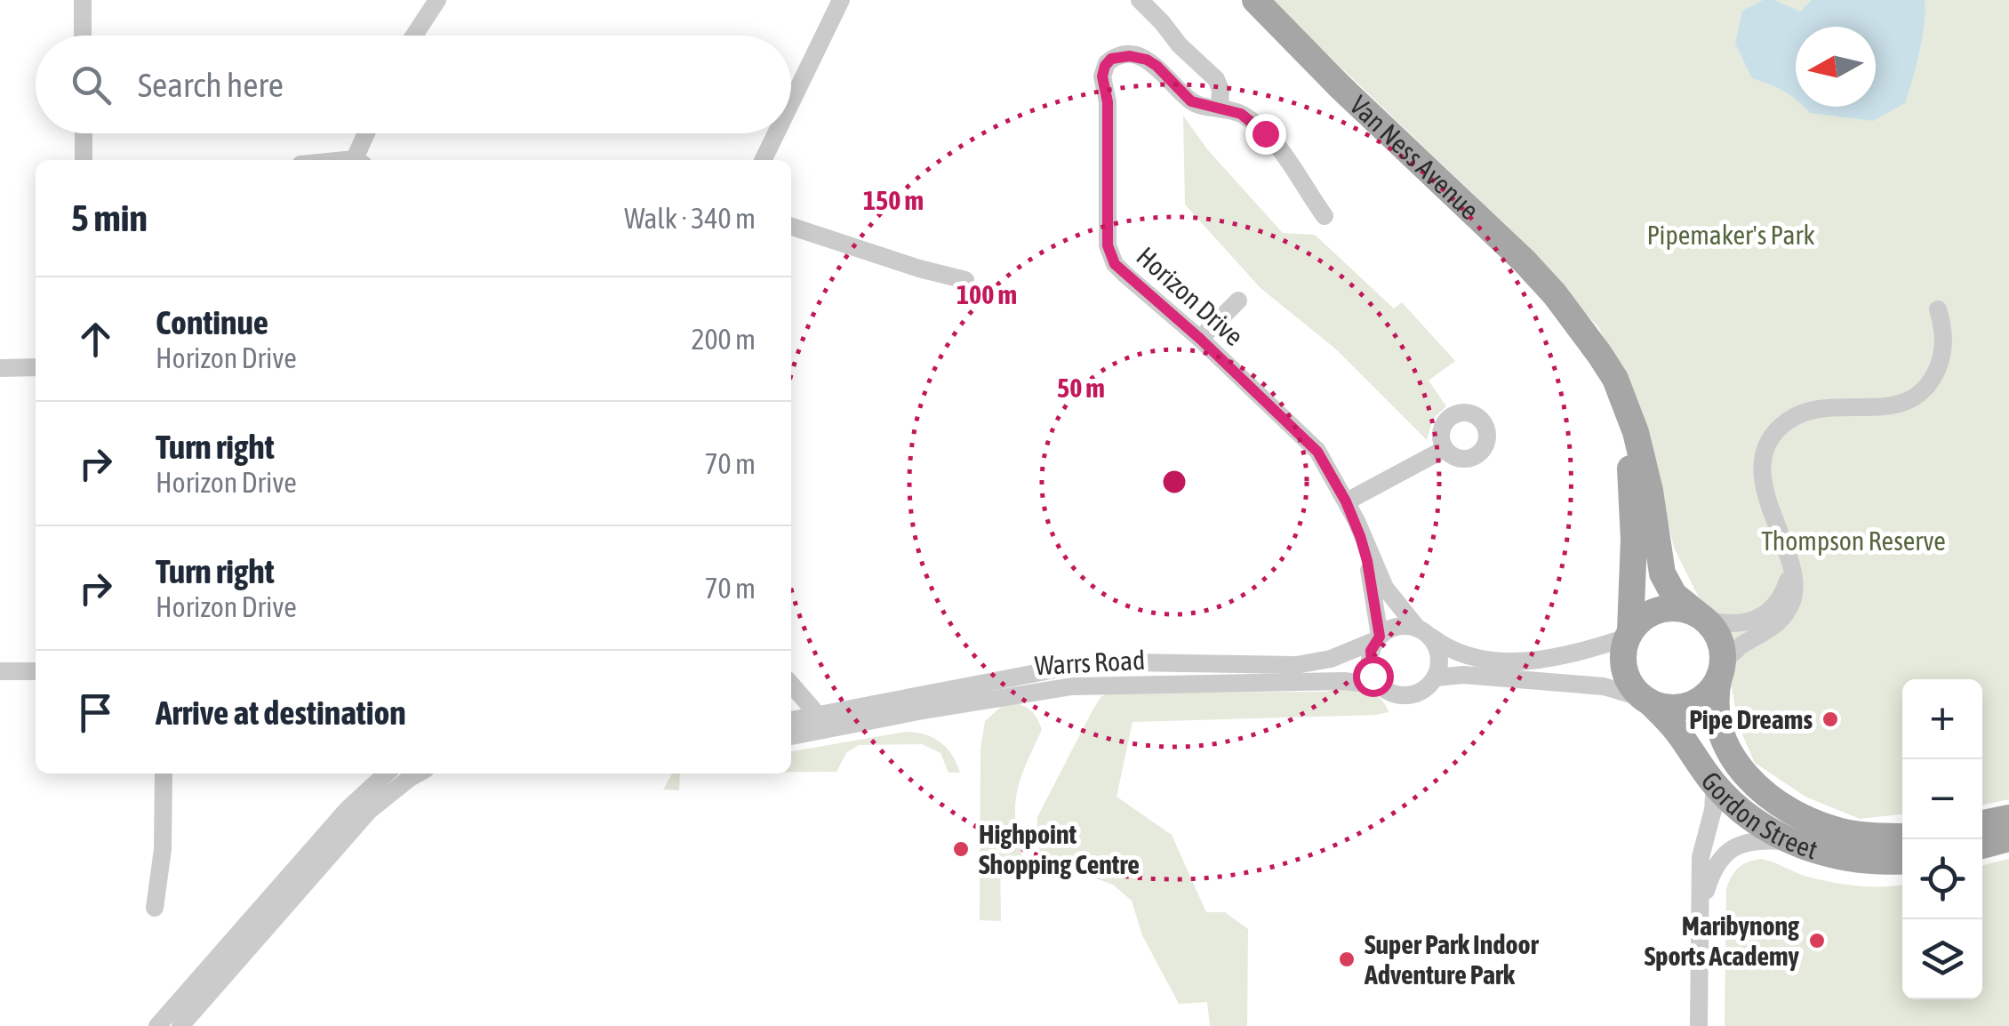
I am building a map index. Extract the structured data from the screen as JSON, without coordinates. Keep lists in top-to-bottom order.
{
  "streets": {
    "main road": ["Van Ness Avenue", "Gordon Street"],
    "street": ["Horizon Drive", "Warrs Road"]
  },
  "crossings": [
    ["Van Ness Avenue", "Gordon Street"],
    ["Horizon Drive", "Warrs Road"]
  ],
  "parks": ["Pipemaker's Park", "Thompson Reserve"],
  "places": [
    "Pipe Dreams",
    "Highpoint Shopping Centre",
    "Maribynong Sports Academy",
    "Super Park Indoor Adventure Park"
  ],
  "north": "left",
  "page": {
    "search": "Search here",
    "heading": ["5 min", "Walk · 340 m"],
    "list": [
      ["Continue", "Horizon Drive", "200 m"],
      ["Turn right", "Horizon Drive", "70 m"],
      ["Turn right", "Horizon Drive", "70 m"],
      "Arrive at destination"
    ],
    "map_buttons": ["+", "−"]
  },
  "rings": ["150 m", "100 m", "50 m"]
}
